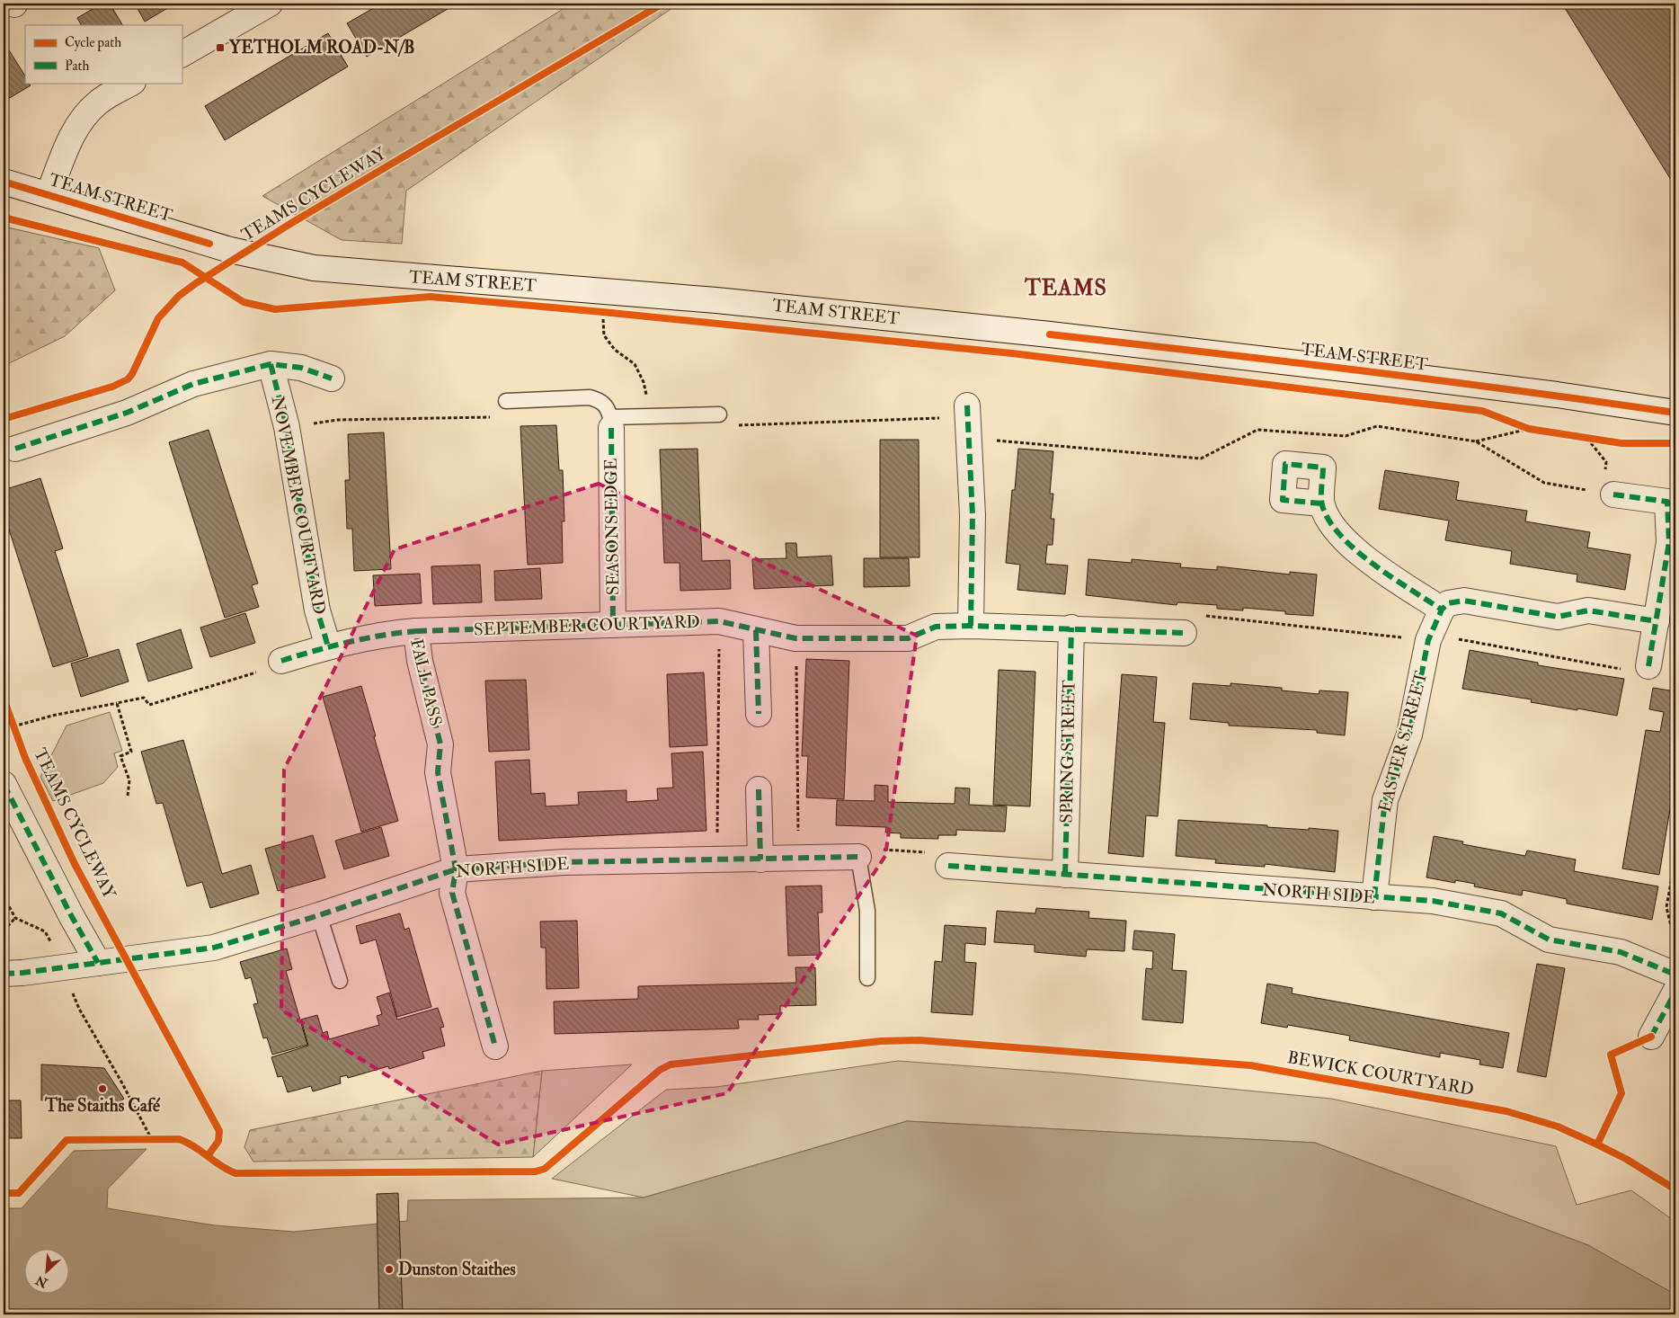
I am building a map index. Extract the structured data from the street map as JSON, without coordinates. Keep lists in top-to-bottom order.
{
  "streets": {
    "street": [
      "TEAM STREET",
      "NOVEMBER COURTYARD",
      "SEASONS EDGE",
      "SEPTEMBER COURTYARD",
      "FALL PASS",
      "EASTER STREET",
      "SPRING STREET",
      "NORTH SIDE"
    ],
    "cycle path": ["TEAMS CYCLEWAY", "BEWICK COURTYARD"]
  },
  "crossings": [
    ["NOVEMBER COURTYARD", "FALL PASS"],
    ["SEASONS EDGE", "SEPTEMBER COURTYARD"],
    ["SEPTEMBER COURTYARD", "FALL PASS"],
    ["SEPTEMBER COURTYARD", "SPRING STREET"],
    ["FALL PASS", "NORTH SIDE"],
    ["EASTER STREET", "NORTH SIDE"],
    ["SPRING STREET", "NORTH SIDE"]
  ],
  "districts": ["TEAMS"],
  "places": {
    "transit": ["YETHOLM ROAD-N/B"],
    "other": ["The Staiths Café", "Dunston Staithes"]
  },
  "legend": ["Cycle path", "Path"],
  "north": "bottom left"
}
